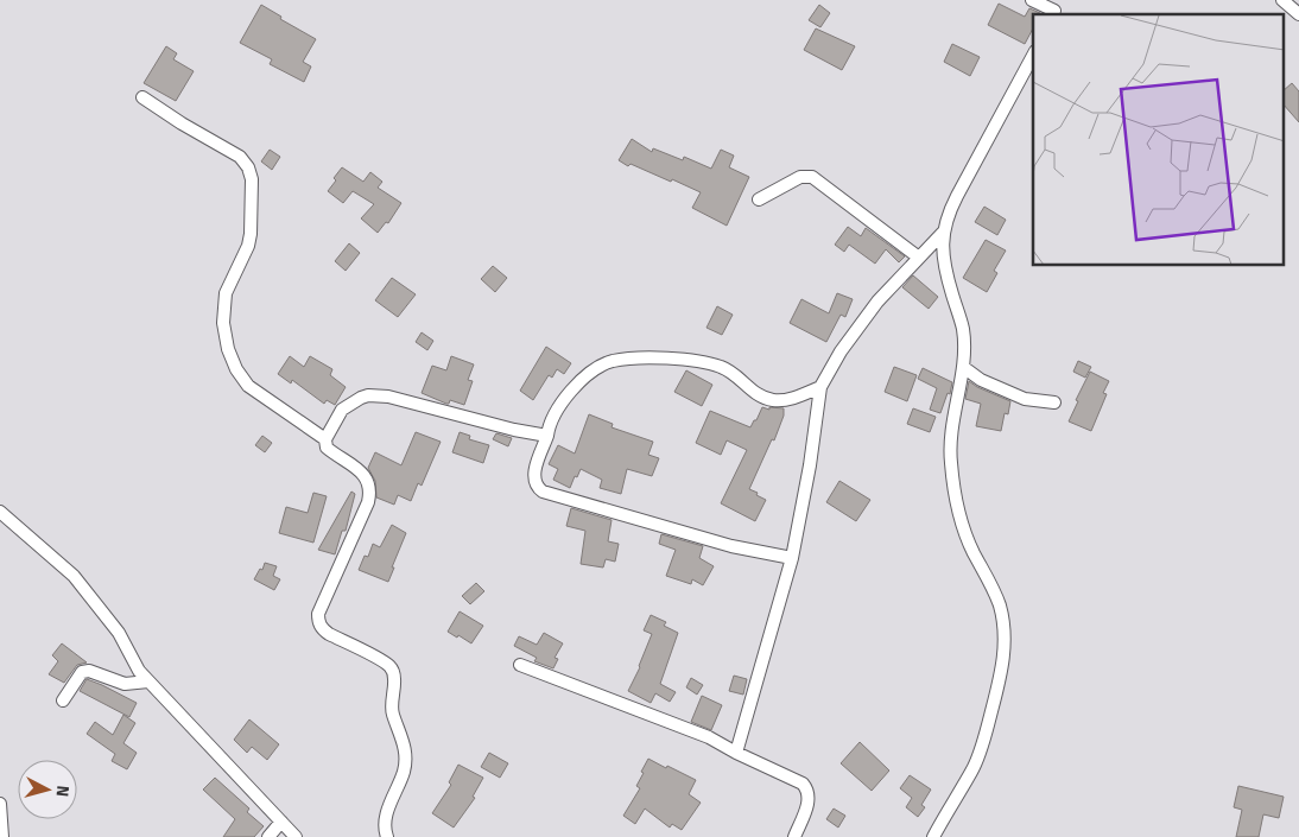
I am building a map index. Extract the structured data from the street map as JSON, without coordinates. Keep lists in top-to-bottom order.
{
  "north": "right"
}
